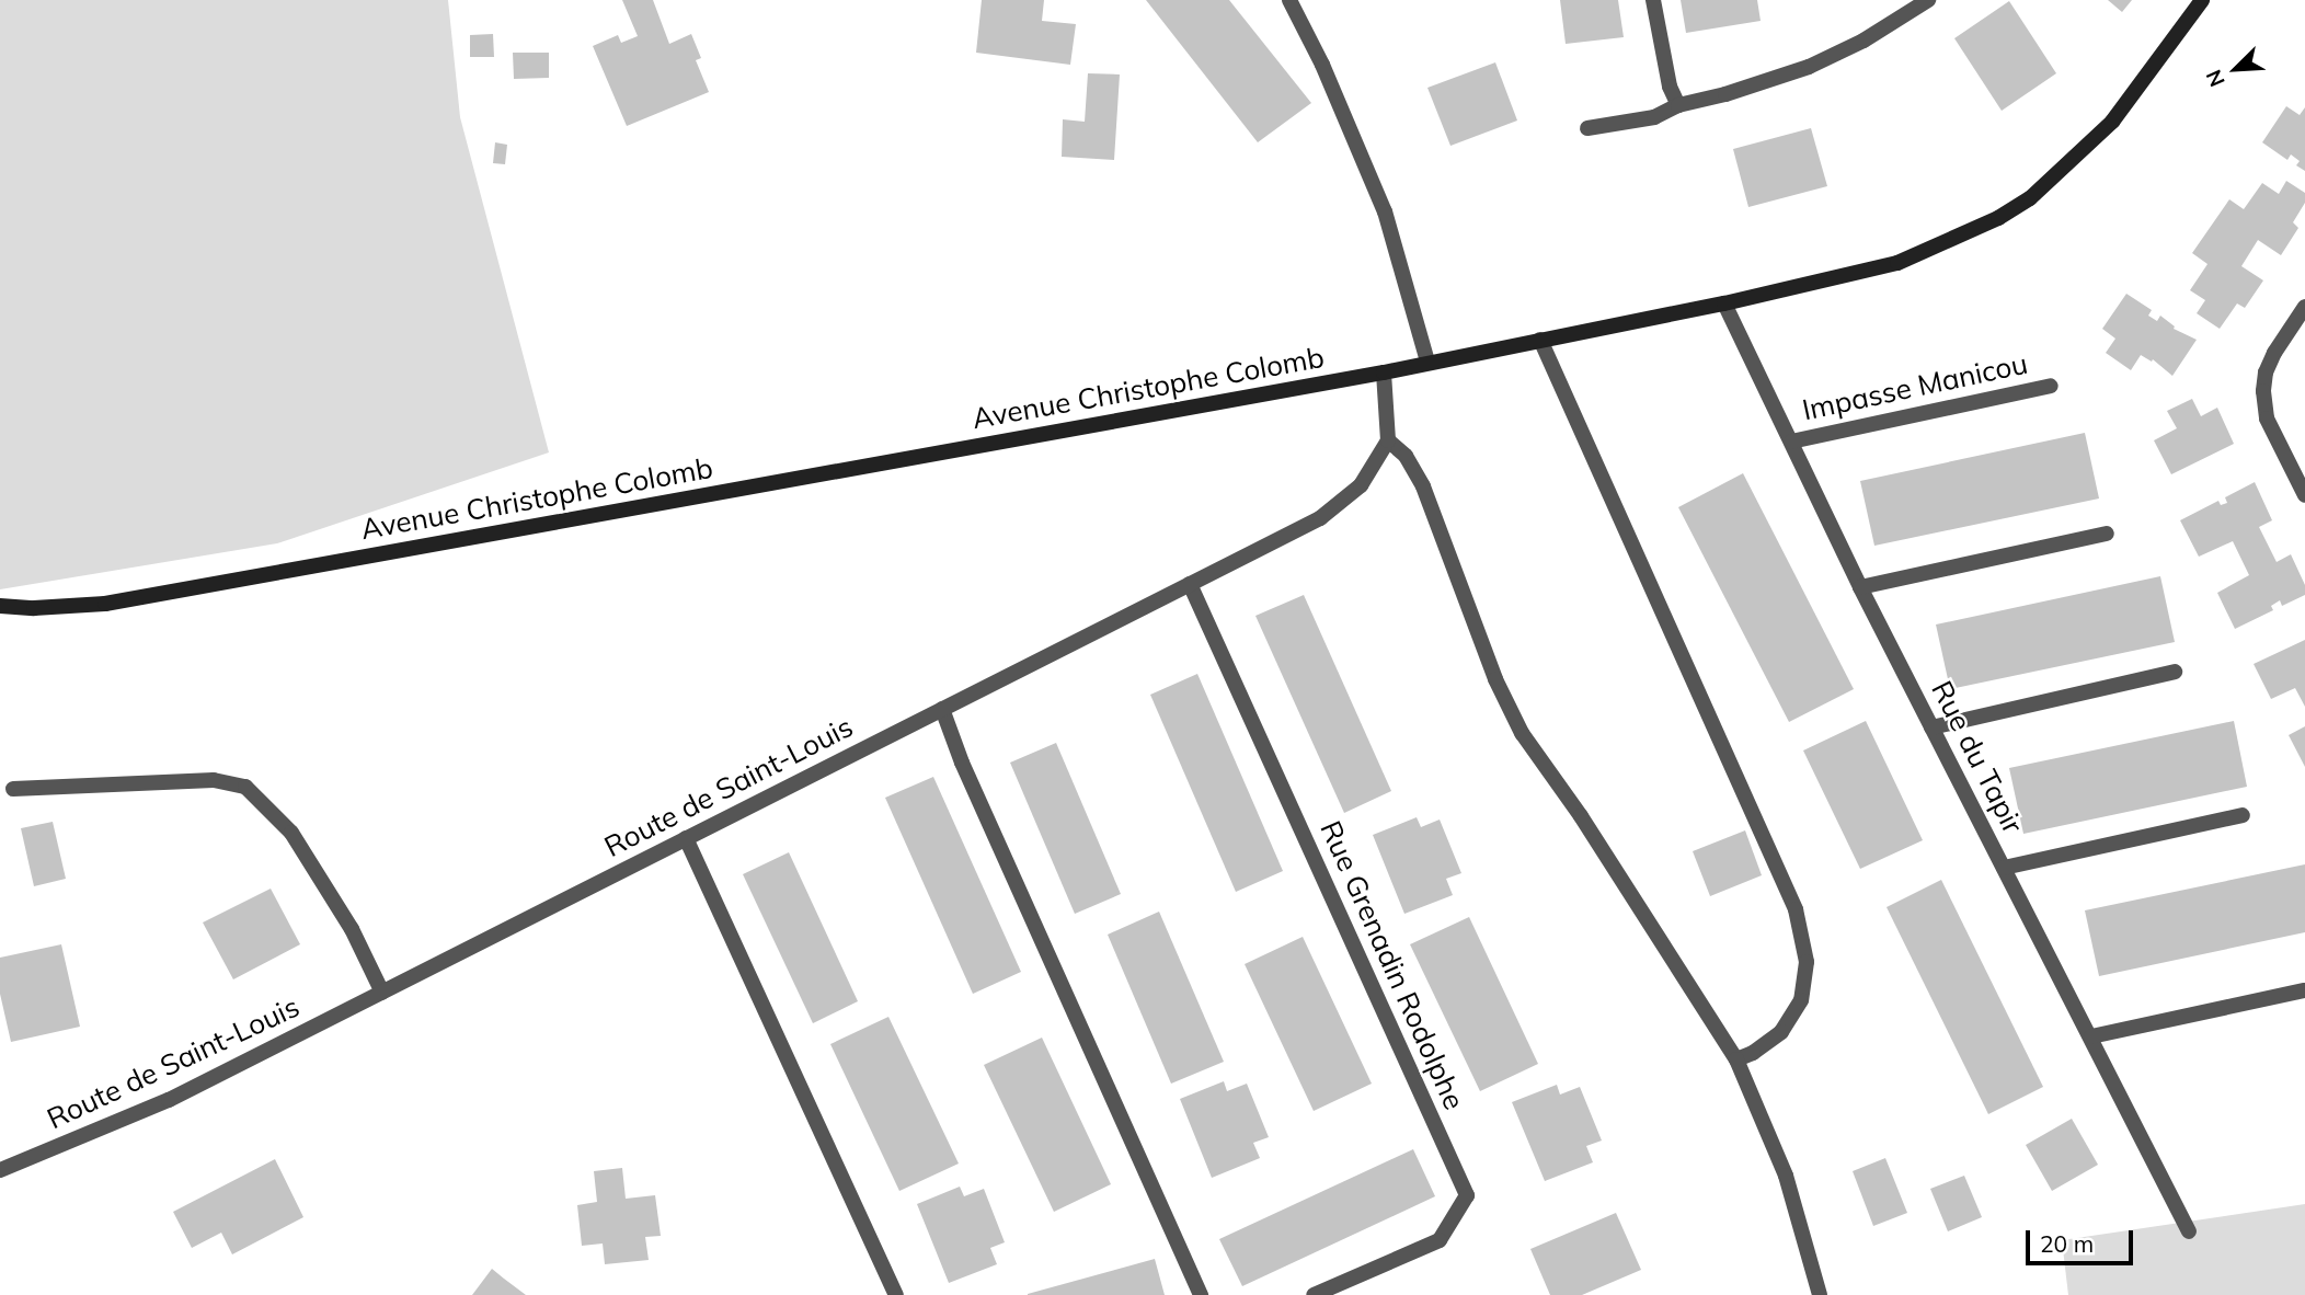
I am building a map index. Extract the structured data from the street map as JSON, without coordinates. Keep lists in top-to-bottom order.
{
  "streets": {
    "street": [
      "Impasse Manicou",
      "Avenue Christophe Colomb",
      "Rue du Tapir",
      "Route de Saint-Louis",
      "Rue Grenadin Rodolphe"
    ]
  },
  "crossings": [
    ["Impasse Manicou", "Rue du Tapir"],
    ["Avenue Christophe Colomb", "Rue du Tapir"],
    ["Route de Saint-Louis", "Rue Grenadin Rodolphe"]
  ],
  "scale_bar": "20 m",
  "north": "bottom left"
}
